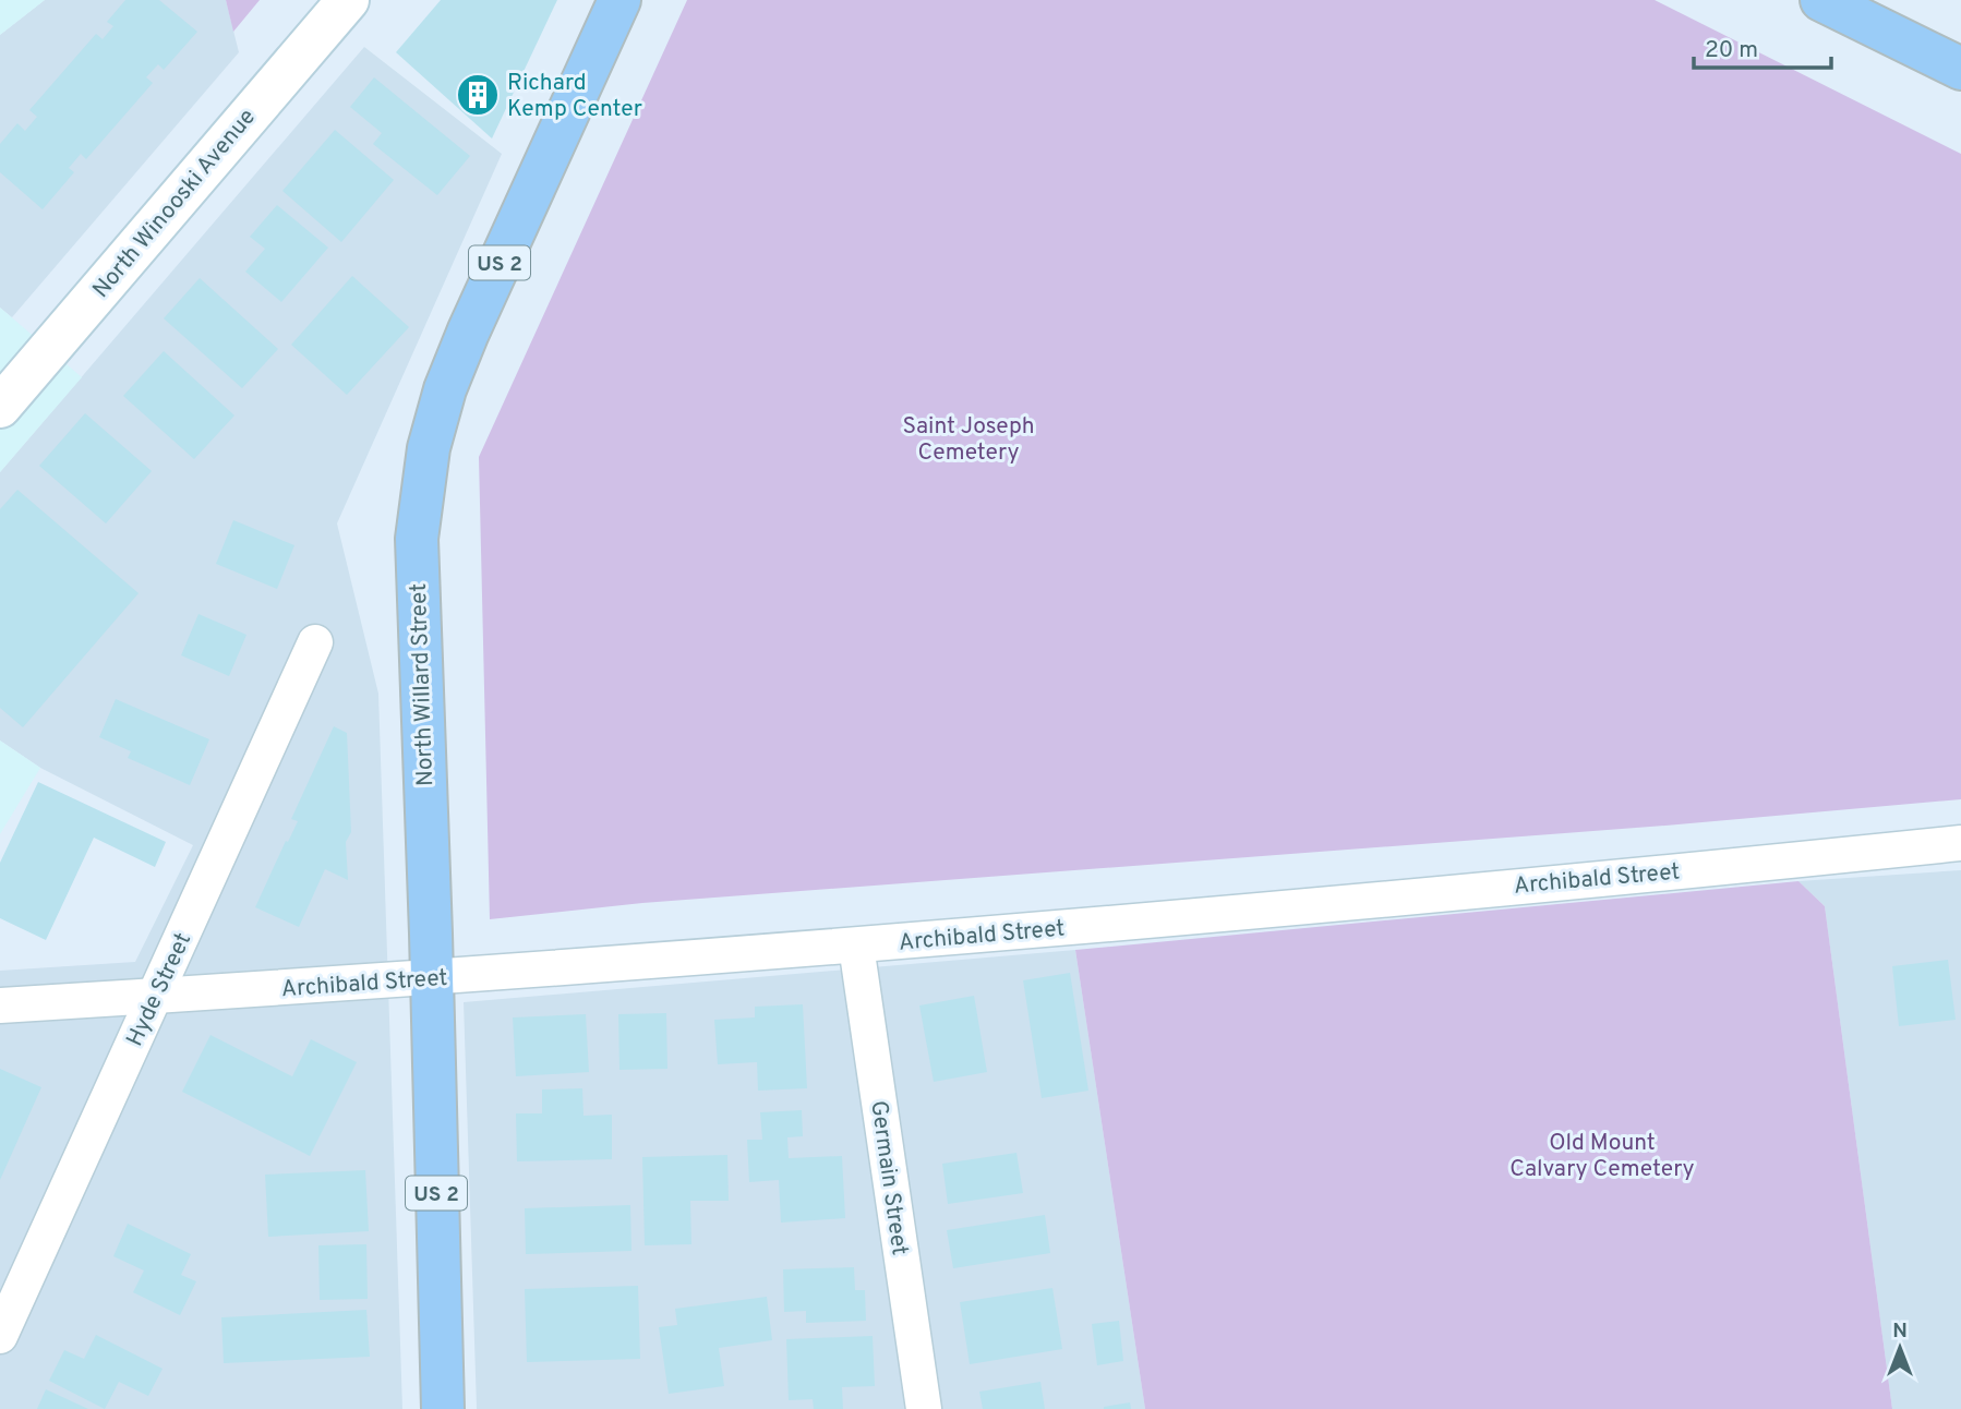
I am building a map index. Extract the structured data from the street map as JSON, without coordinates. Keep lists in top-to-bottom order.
{
  "streets": {
    "main road": ["North Winooski Avenue", "US 2", "North Willard Street"],
    "street": ["Archibald Street", "Hyde Street", "Germain Street"]
  },
  "crossings": [
    ["North Willard Street", "Archibald Street"],
    ["Archibald Street", "Hyde Street"],
    ["Archibald Street", "Germain Street"]
  ],
  "parks": ["Saint Joseph Cemetery", "Old Mount Calvary Cemetery"],
  "places": {
    "building": ["Richard Kemp Center"]
  },
  "scale_bar": "20 m",
  "north": "top"
}
